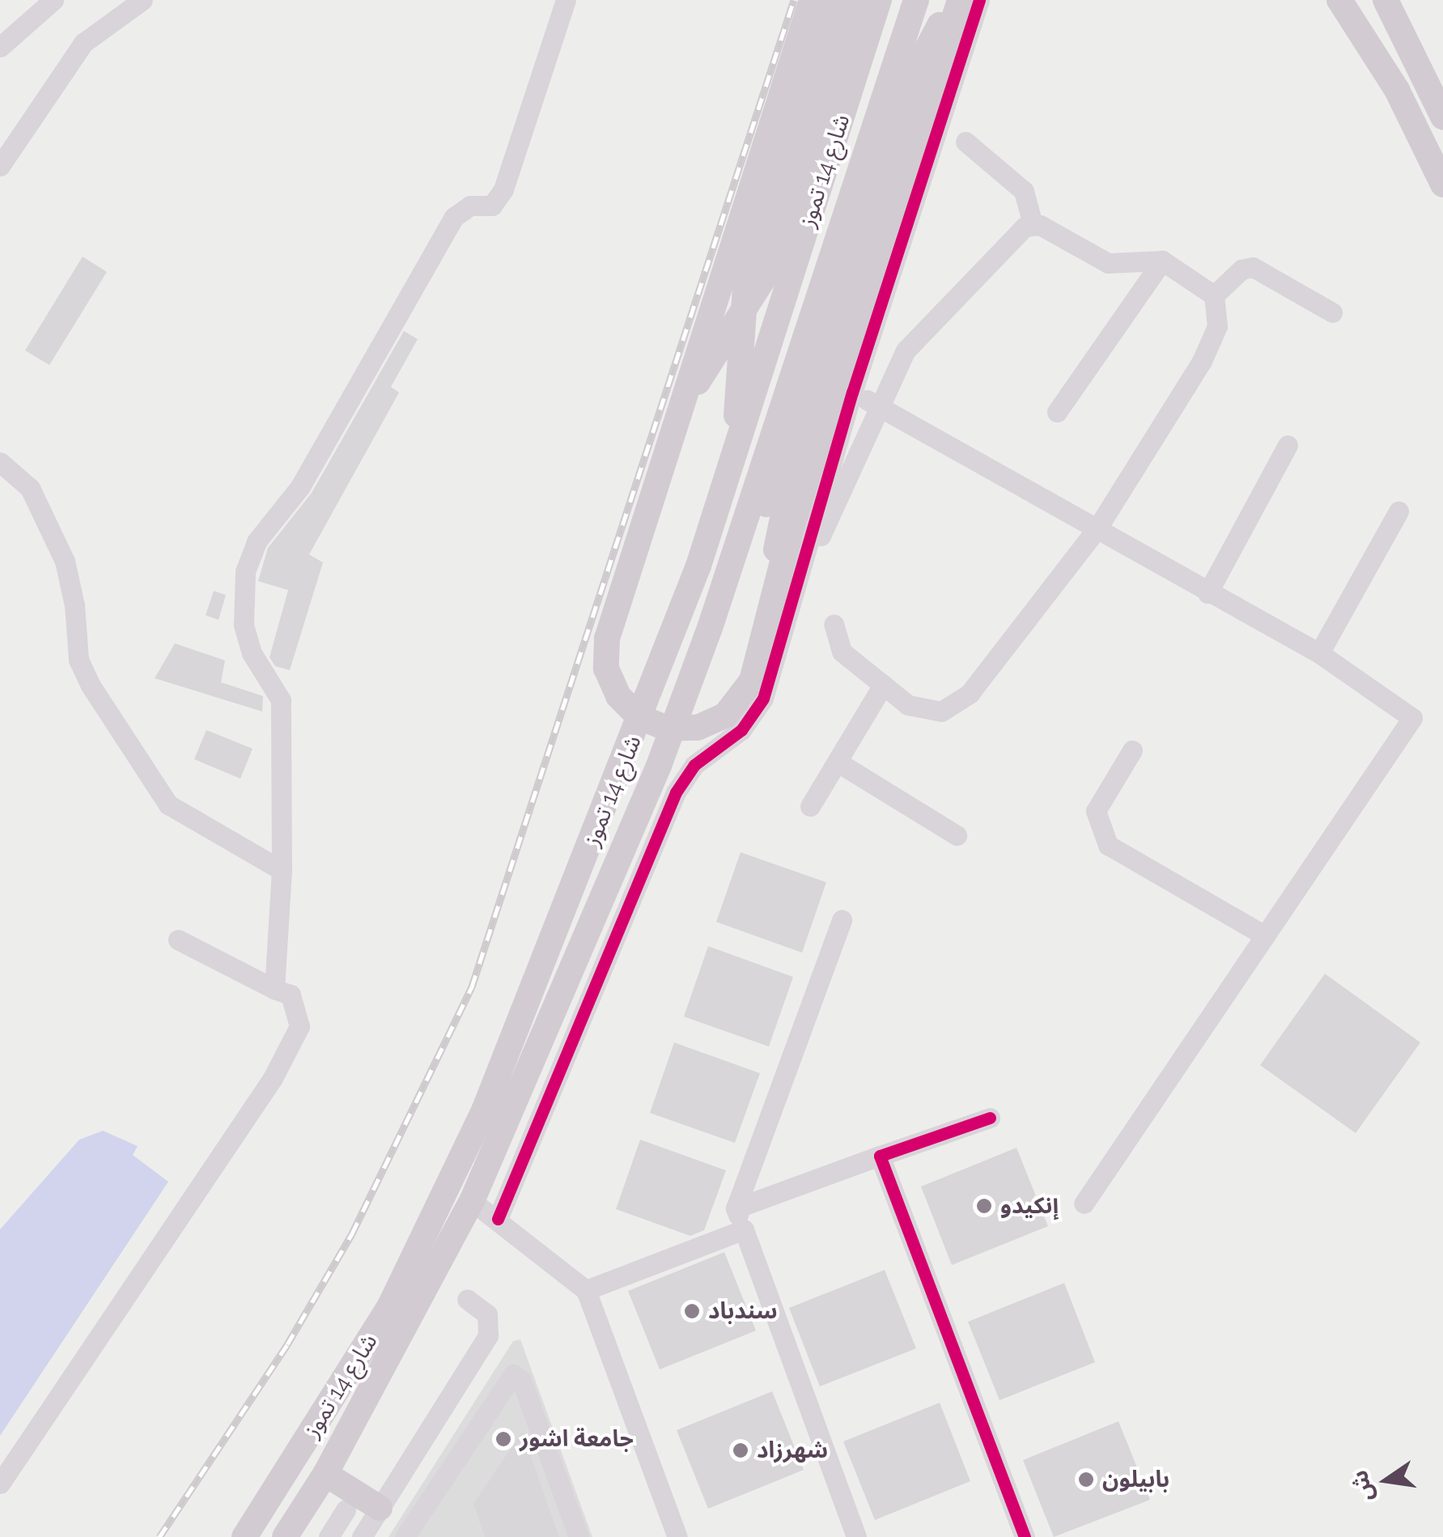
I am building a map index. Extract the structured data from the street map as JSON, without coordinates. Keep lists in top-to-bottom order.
{
  "streets": {
    "main road": ["شارع 14 تموز"]
  },
  "places": [
    "إنكيدو",
    "سندباد",
    "جامعة اشور",
    "شهرزاد",
    "بابيلون"
  ],
  "north": "left"
}
